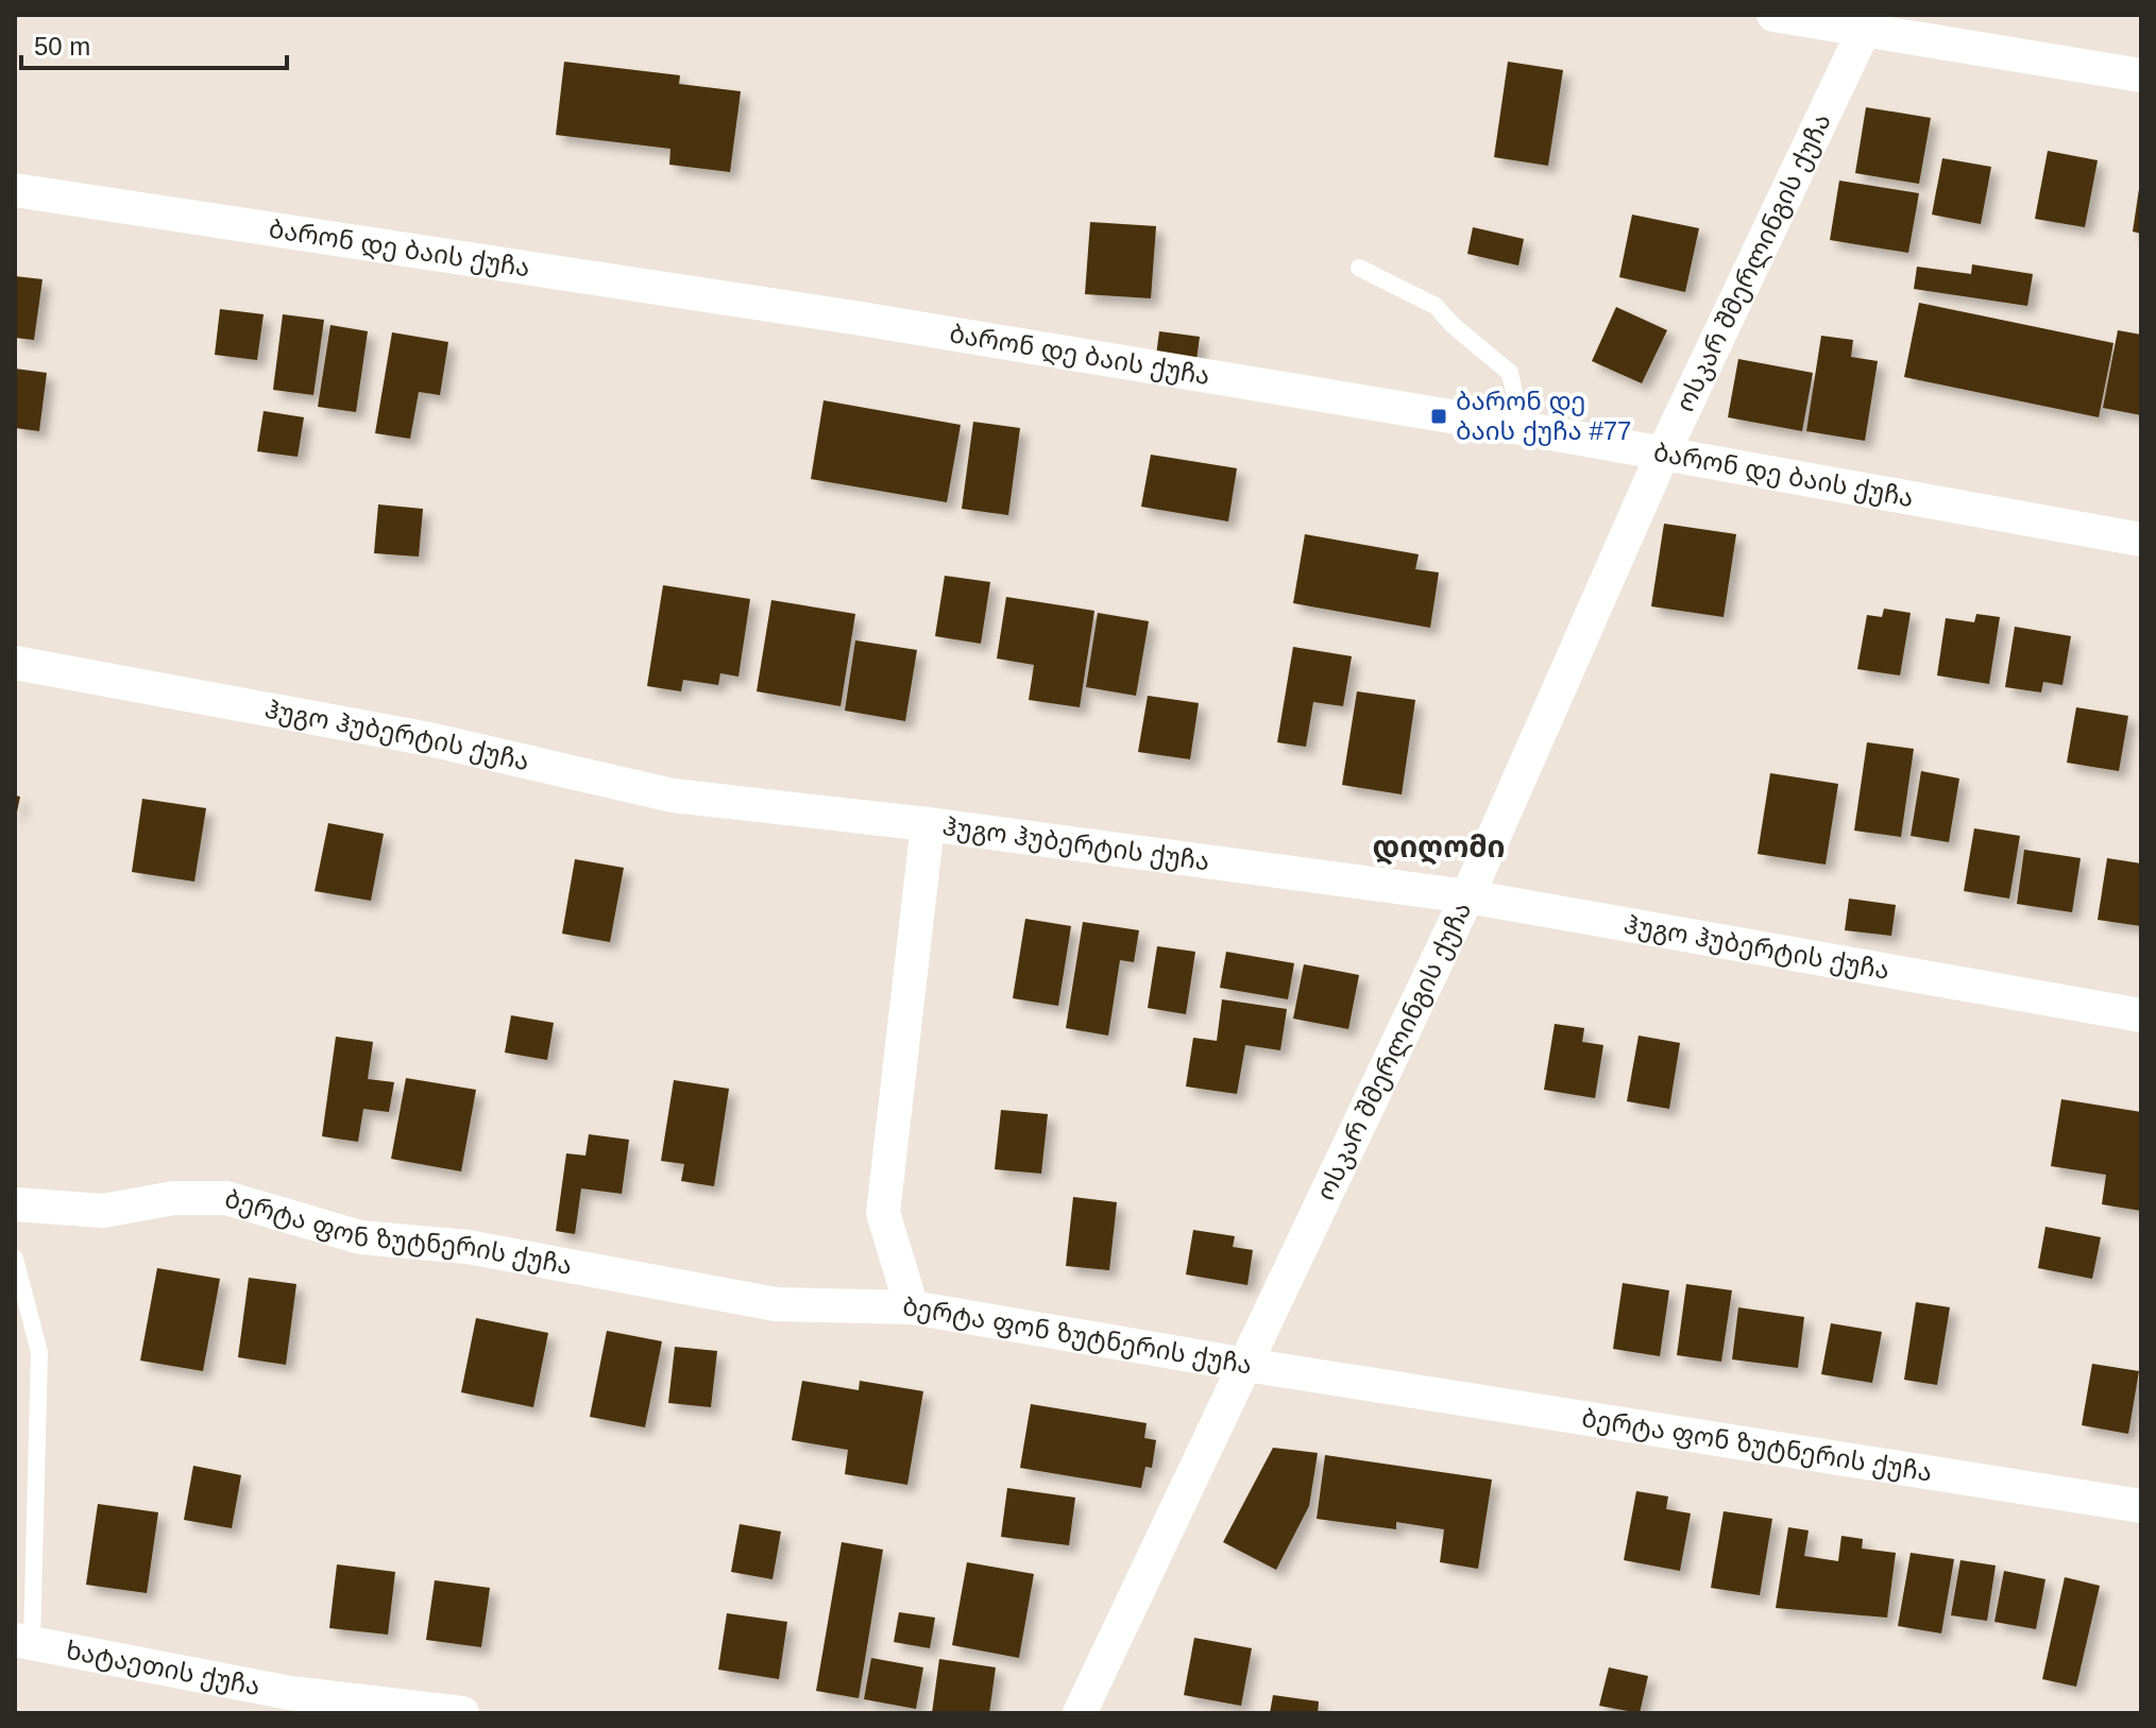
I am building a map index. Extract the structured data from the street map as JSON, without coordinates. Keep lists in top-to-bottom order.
{
  "streets": {
    "street": [
      "ბარონ დე ბაის ქუჩა",
      "ოსკარ შმერლინგის ქუჩა",
      "ჰუგო ჰუბერტის ქუჩა",
      "ბერტა ფონ ზუტნერის ქუჩა",
      "ხატაეთის ქუჩა"
    ]
  },
  "crossings": [
    ["ბარონ დე ბაის ქუჩა", "ოსკარ შმერლინგის ქუჩა"],
    ["ოსკარ შმერლინგის ქუჩა", "ჰუგო ჰუბერტის ქუჩა"],
    ["ოსკარ შმერლინგის ქუჩა", "ბერტა ფონ ზუტნერის ქუჩა"]
  ],
  "districts": ["დიღომი"],
  "places": {
    "transit": ["ბარონ დე ბაის ქუჩა #77"]
  },
  "scale_bar": "50 m"
}
